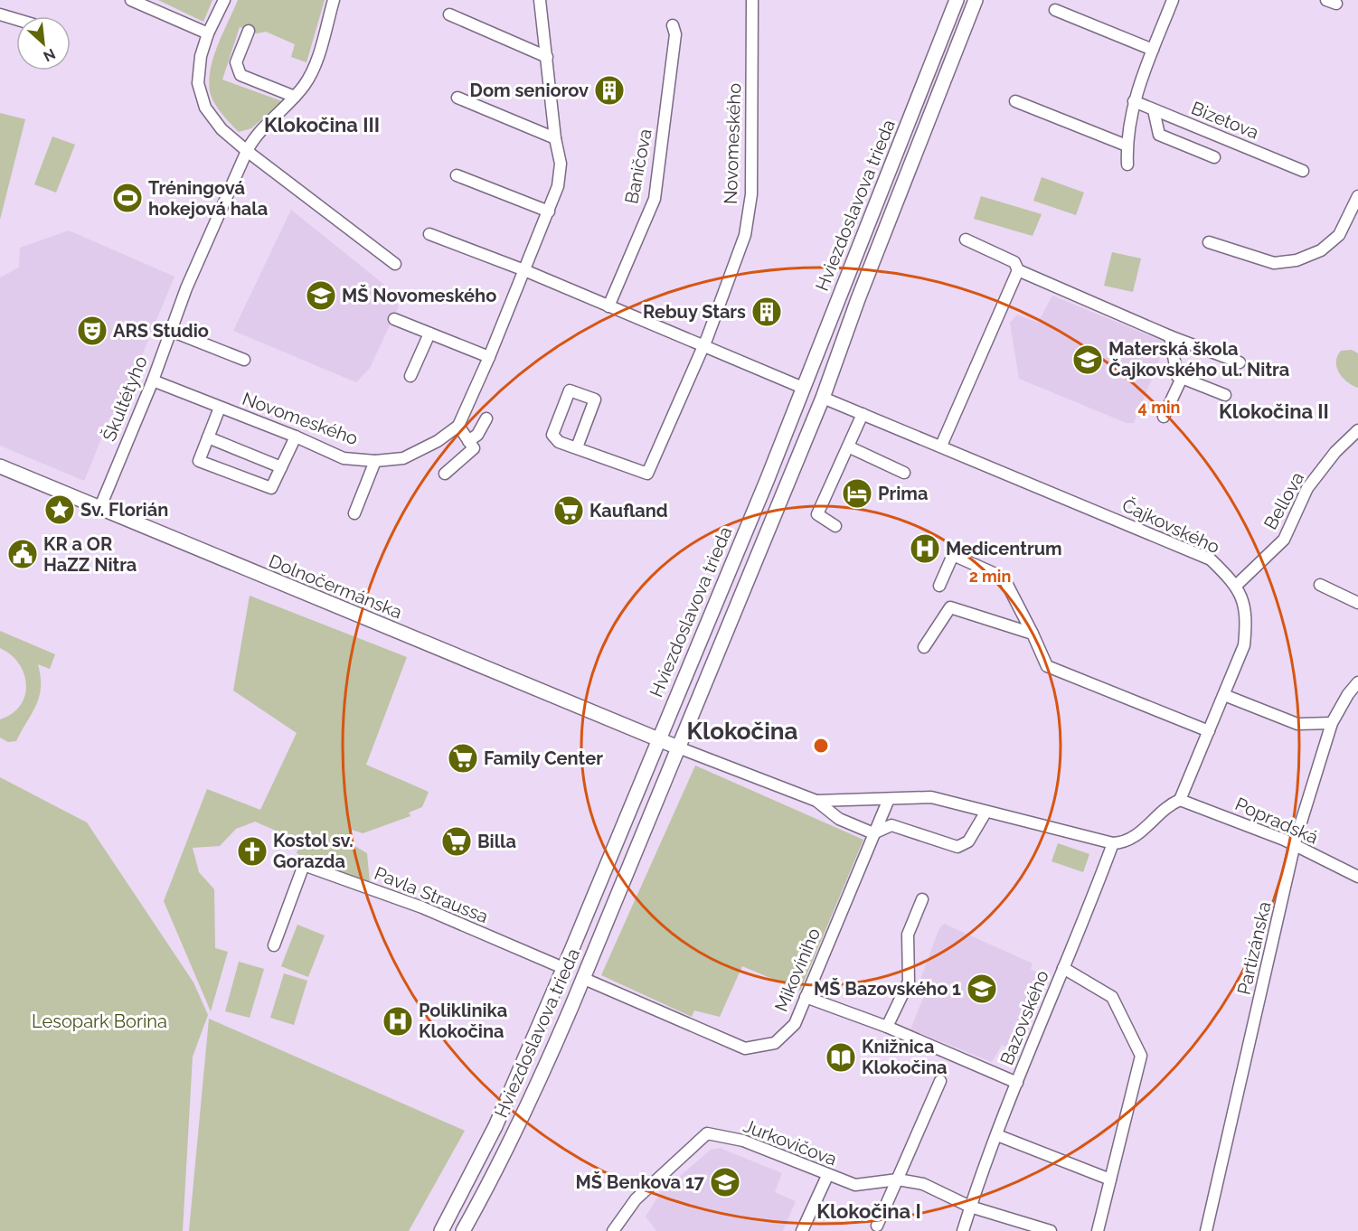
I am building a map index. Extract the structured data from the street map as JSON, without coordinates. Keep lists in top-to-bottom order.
{
  "streets": {
    "street": [
      "Bizetova",
      "Novomeského",
      "Baničova",
      "Hviezdoslavova trieda",
      "Škultétyho",
      "Bellova",
      "Čajkovského",
      "Dolnočermánska",
      "Popradská",
      "Pavla Straussa",
      "Partizánska",
      "Mikovíniho",
      "Bazovského",
      "Jurkovičova"
    ]
  },
  "crossings": [
    ["Novomeského", "Škultétyho"],
    ["Hviezdoslavova trieda", "Čajkovského"],
    ["Hviezdoslavova trieda", "Dolnočermánska"],
    ["Hviezdoslavova trieda", "Pavla Straussa"],
    ["Hviezdoslavova trieda", "Mikovíniho"],
    ["Škultétyho", "Dolnočermánska"],
    ["Bellova", "Čajkovského"],
    ["Čajkovského", "Popradská"],
    ["Popradská", "Partizánska"],
    ["Bazovského", "Jurkovičova"]
  ],
  "districts": [
    "Klokočina III",
    "Klokočina II",
    "Klokočina",
    "Klokočina I"
  ],
  "parks": ["Lesopark Borina"],
  "places": {
    "building": ["Dom seniorov", "Rebuy Stars"],
    "sports": ["Tréningová hokejová hala"],
    "school or university": [
      "MŠ Novomeského",
      "Materská škola Čajkovského ul. Nitra",
      "MŠ Bazovského 1",
      "MŠ Benkova 17"
    ],
    "theatre": ["ARS Studio"],
    "hotel": ["Prima"],
    "place": ["Sv. Florián"],
    "supermarket": ["Kaufland", "Family Center", "Billa"],
    "hospital": ["Medicentrum", "Poliklinika Klokočina"],
    "public building": ["KR a OR HaZZ Nitra"],
    "church": ["Kostol sv. Gorazda"],
    "library": ["Knižnica Klokočina"]
  },
  "north": "bottom right",
  "rings": ["4 min", "2 min"]
}
